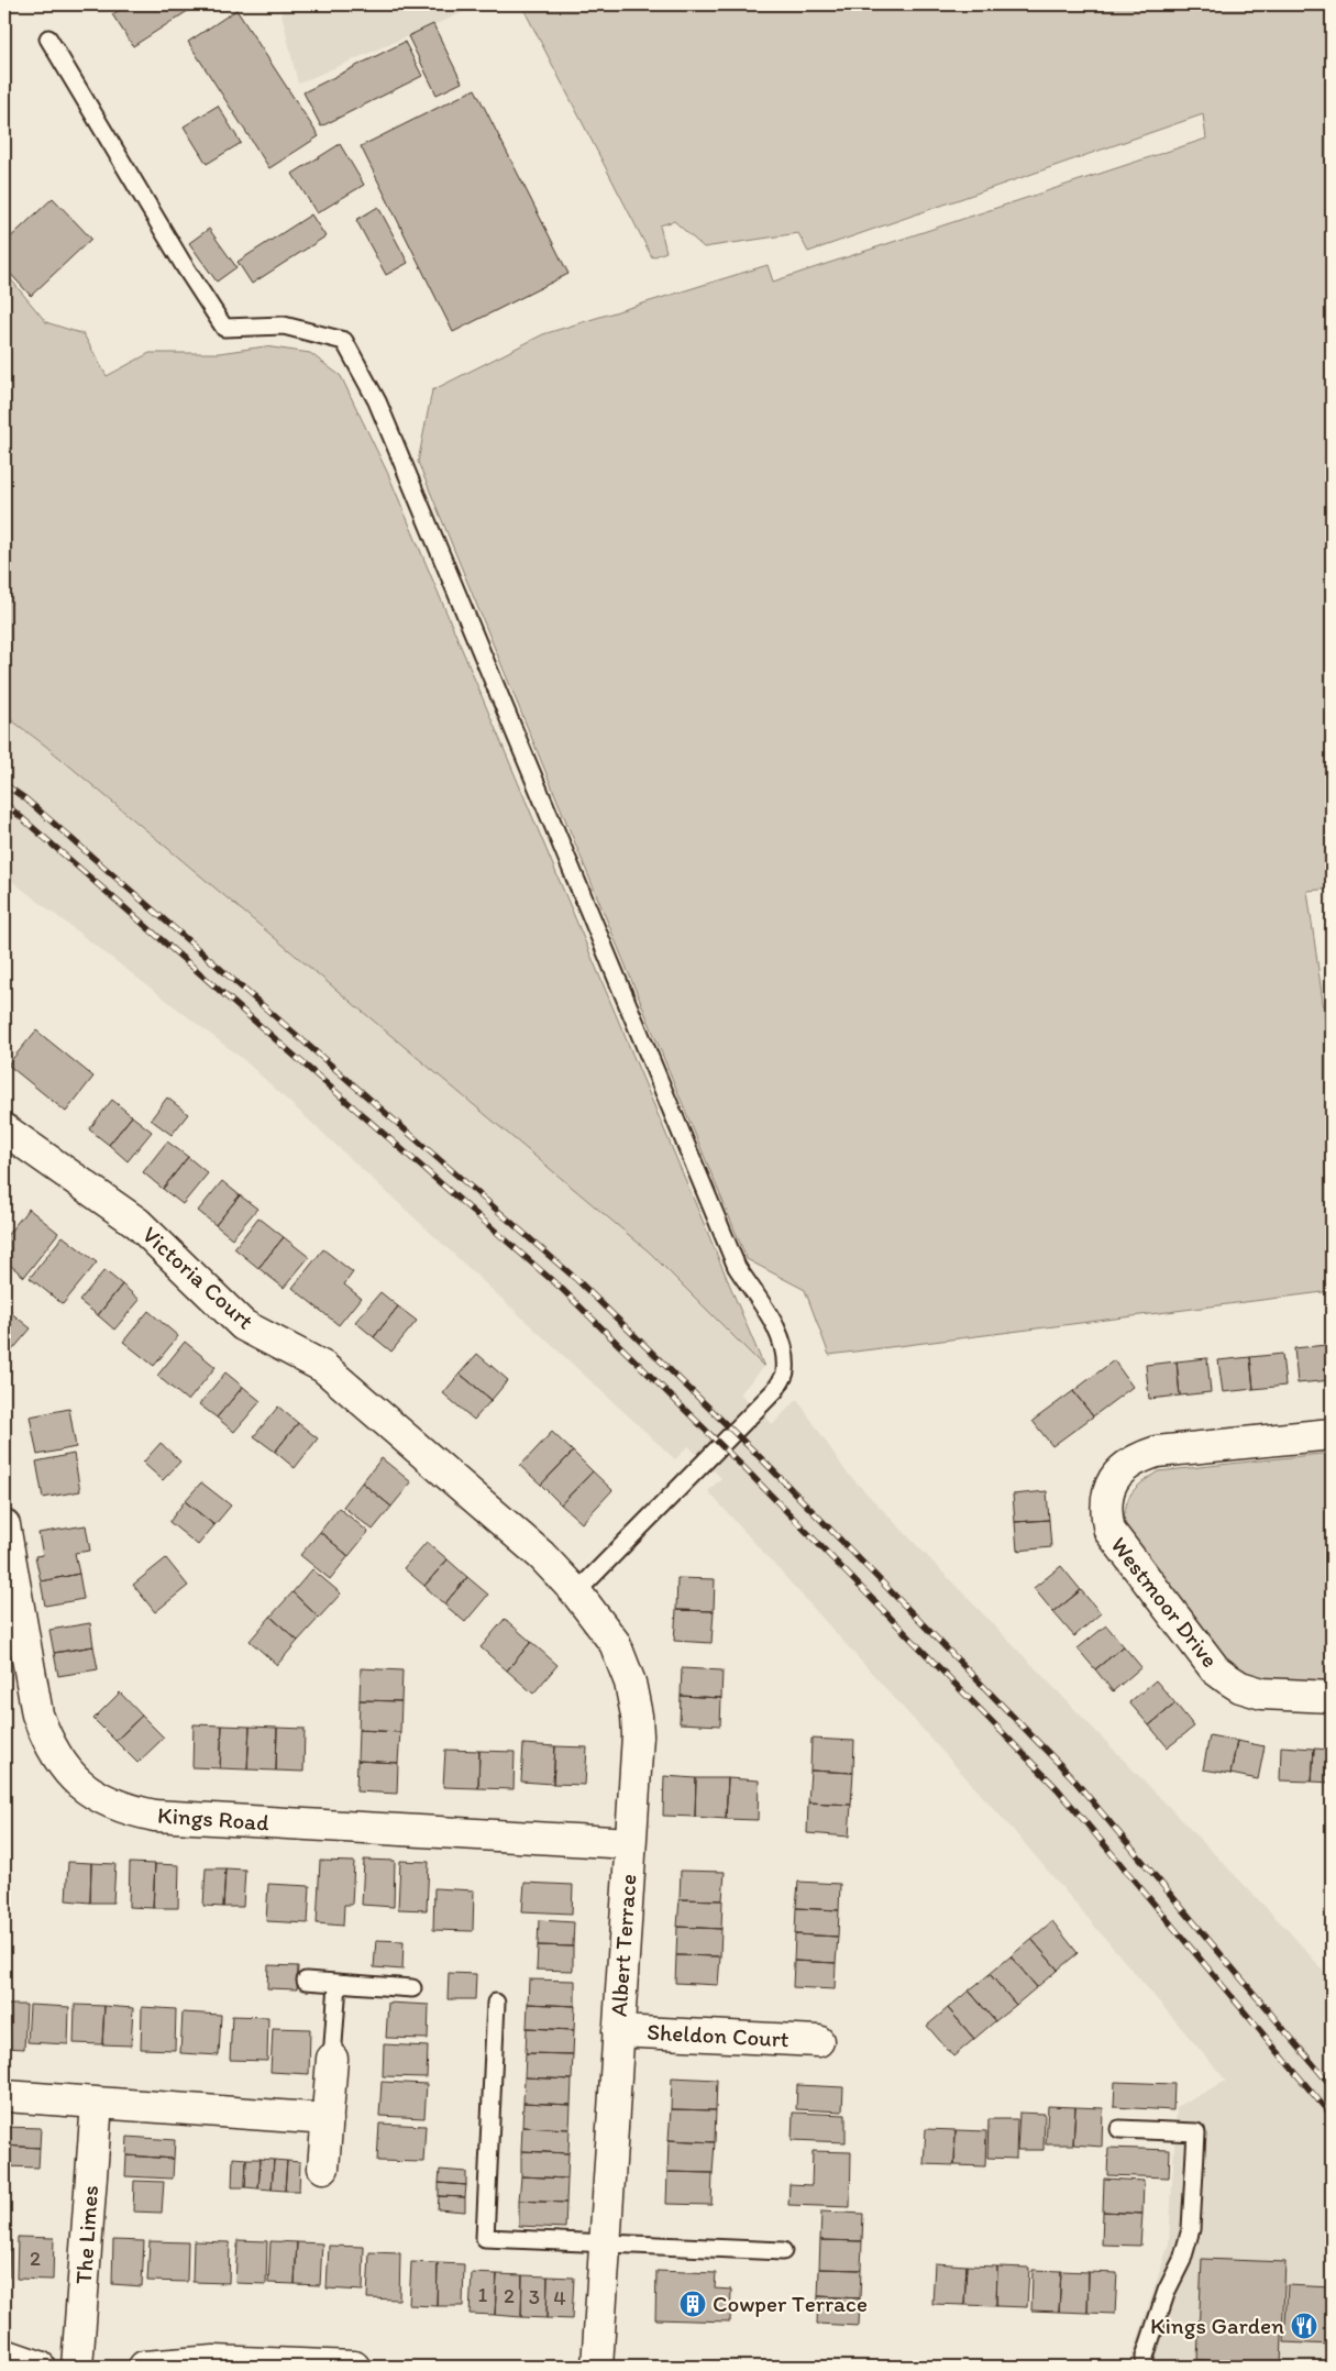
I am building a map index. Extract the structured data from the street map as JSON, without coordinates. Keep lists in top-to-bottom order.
{
  "streets": {
    "street": [
      "Victoria Court",
      "Westmoor Drive",
      "Kings Road",
      "Albert Terrace",
      "Sheldon Court",
      "The Limes"
    ]
  },
  "crossings": [
    ["Victoria Court", "Albert Terrace"],
    ["Kings Road", "Albert Terrace"],
    ["Albert Terrace", "Sheldon Court"]
  ],
  "places": {
    "building": ["Cowper Terrace"],
    "restaurant": ["Kings Garden"]
  },
  "house_numbers": [
    "2",
    "1",
    "2",
    "3",
    "4"
  ]
}
